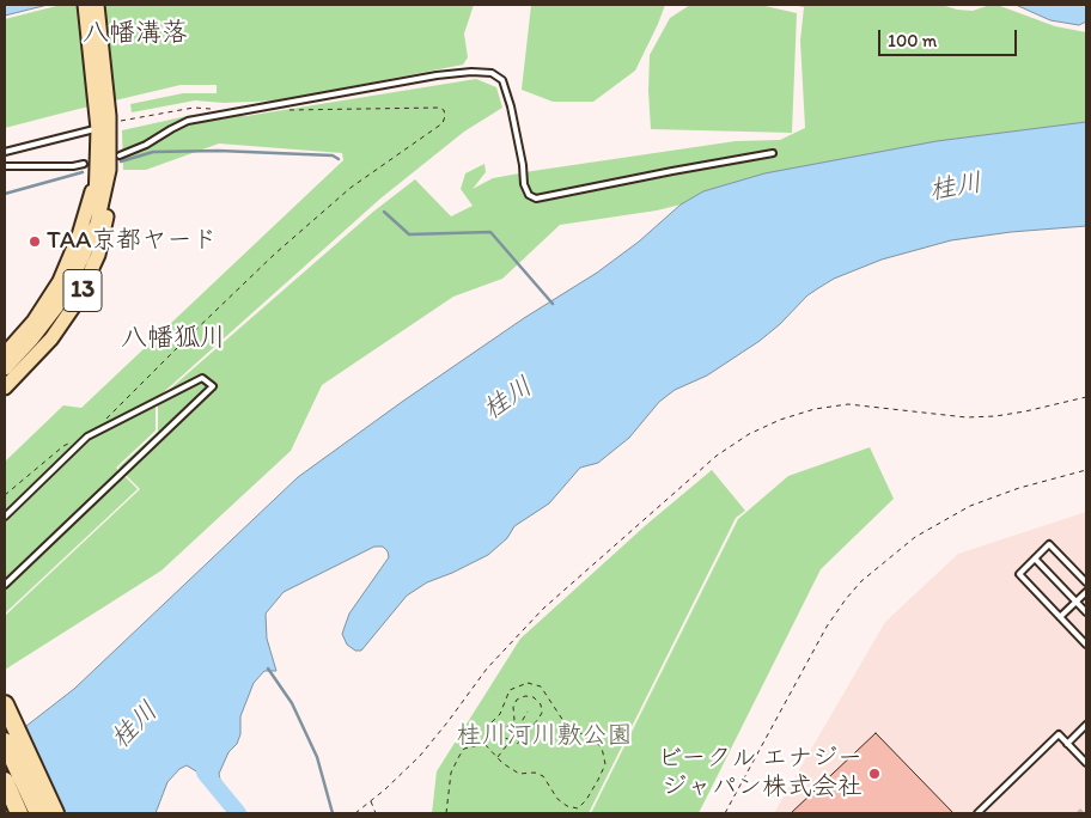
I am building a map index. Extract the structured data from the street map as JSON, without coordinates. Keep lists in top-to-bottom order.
{
  "streets": {
    "main road": ["13"]
  },
  "districts": ["八幡溝落", "八幡狐川"],
  "water": ["桂川"],
  "parks": ["桂川河川敷公園"],
  "places": ["TAA京都ヤード", "ビークル エナジー ジャパン株式会社"],
  "scale_bar": "100 m"
}
